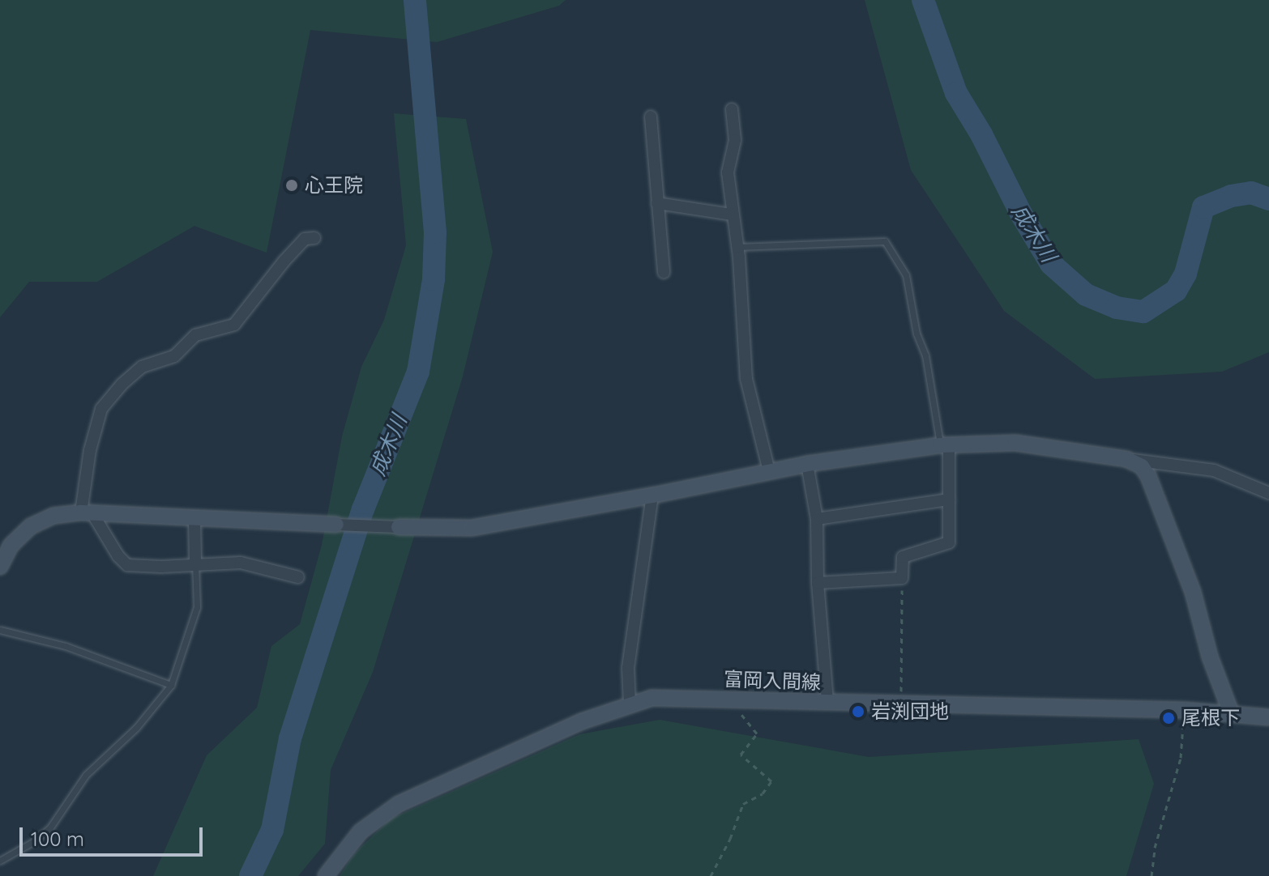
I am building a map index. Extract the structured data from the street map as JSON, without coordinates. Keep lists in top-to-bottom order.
{
  "streets": {
    "street": ["富岡入間線"]
  },
  "water": ["成木川"],
  "places": ["心王院", "岩渕団地", "尾根下"],
  "scale_bar": "100 m"
}
